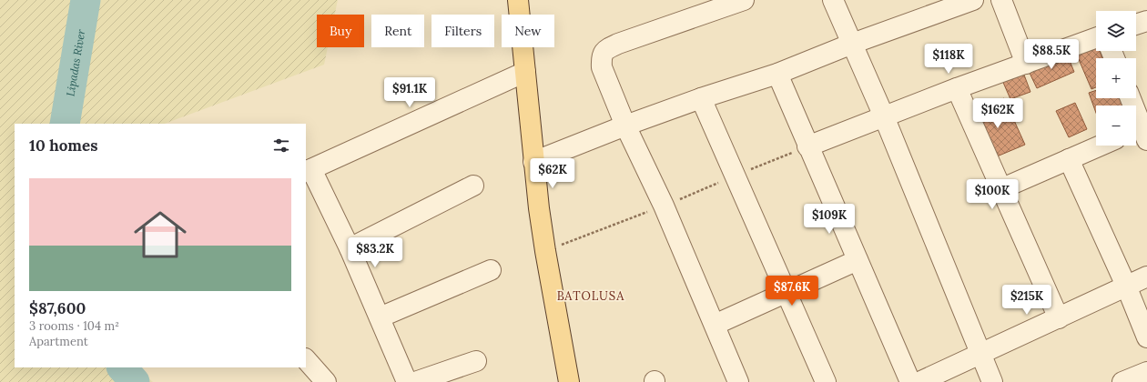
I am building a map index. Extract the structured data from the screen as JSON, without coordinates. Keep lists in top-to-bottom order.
{
  "districts": ["BATOLUSA"],
  "water": ["Lipadas River"],
  "page": {
    "map_buttons": ["+", "−"],
    "chip": [
      "Buy",
      "Rent",
      "Filters",
      "New"
    ],
    "price": [
      "$88.5K",
      "$118K",
      "$91.1K",
      "$162K",
      "$62K",
      "$100K",
      "$109K",
      "$83.2K",
      "$87.6K",
      "$215K"
    ],
    "heading": "10 homes",
    "list": [
      {
        "name": "$87,600",
        "note": "3 rooms · 104 m² · Apartment"
      }
    ]
  }
}
